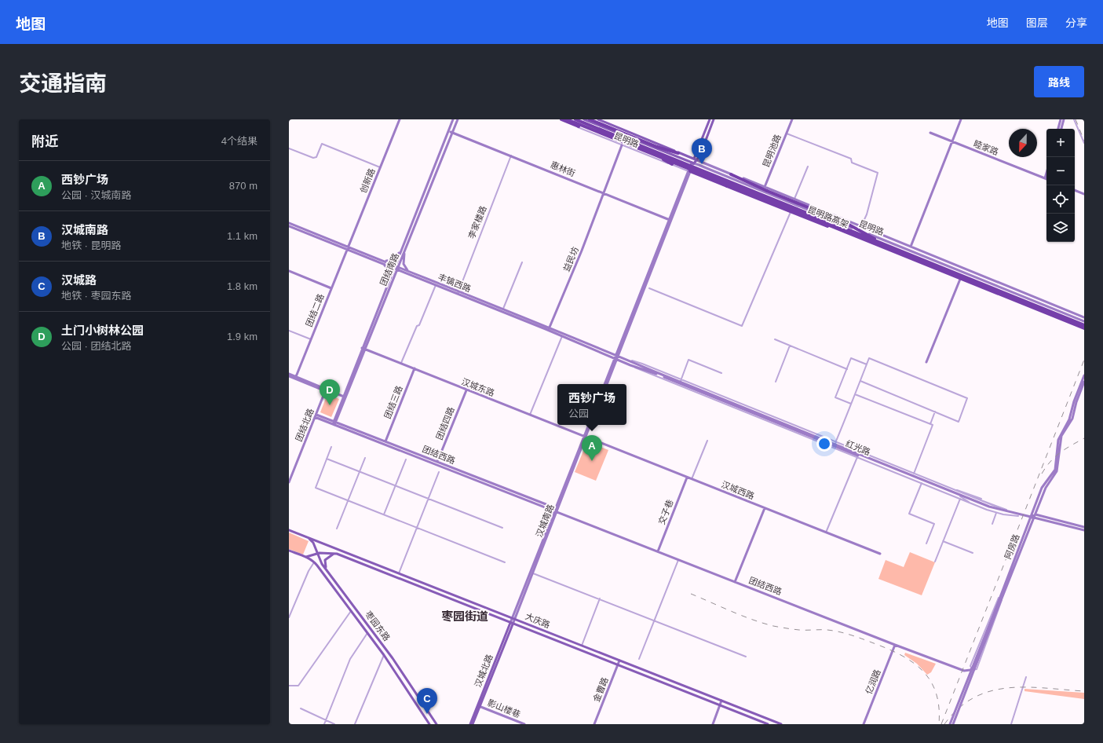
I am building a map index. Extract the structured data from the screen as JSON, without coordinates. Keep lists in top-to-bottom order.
{
  "streets": {
    "highway": ["昆明路高架"],
    "main road": [
      "昆明路",
      "睦家路",
      "昆明池路",
      "惠林街",
      "创新路",
      "益民坊",
      "团结南路",
      "丰镐西路",
      "团结二路",
      "汉城东路",
      "团结三路",
      "团结四路",
      "团结北路",
      "红光路",
      "团结西路",
      "汉城西路",
      "交子巷",
      "汉城南路",
      "阿房路",
      "大庆路",
      "枣园东路",
      "汉城北路",
      "亿润路",
      "金曹路",
      "影山楼巷"
    ],
    "street": ["李家楼路"]
  },
  "crossings": [
    ["昆明路", "昆明池路"],
    ["昆明路", "益民坊"],
    ["惠林街", "李家楼路"],
    ["惠林街", "益民坊"],
    ["惠林街", "团结南路"],
    ["创新路", "丰镐西路"],
    ["创新路", "团结二路"],
    ["李家楼路", "丰镐西路"],
    ["益民坊", "丰镐西路"],
    ["团结南路", "丰镐西路"],
    ["团结南路", "汉城东路"],
    ["团结南路", "团结西路"],
    ["丰镐西路", "团结二路"],
    ["丰镐西路", "红光路"],
    ["汉城东路", "团结三路"],
    ["汉城东路", "团结四路"],
    ["汉城东路", "汉城西路"],
    ["汉城东路", "汉城南路"],
    ["团结三路", "团结西路"],
    ["团结四路", "团结西路"],
    ["团结北路", "团结西路"],
    ["红光路", "阿房路"],
    ["团结西路", "交子巷"],
    ["团结西路", "汉城南路"],
    ["团结西路", "亿润路"],
    ["汉城西路", "交子巷"],
    ["汉城南路", "大庆路"],
    ["汉城南路", "汉城北路"],
    ["大庆路", "枣园东路"],
    ["大庆路", "汉城北路"],
    ["大庆路", "金曹路"],
    ["汉城北路", "影山楼巷"]
  ],
  "districts": ["枣园街道"],
  "north": "bottom",
  "page": {
    "header": "地图",
    "nav": ["地图", "图层", "分享"],
    "title": "交通指南",
    "buttons": "路线",
    "heading": ["附近", "4个结果"],
    "map_buttons": ["+", "−"],
    "pins": [
      "B",
      "D",
      "A",
      "C"
    ],
    "list": [
      {
        "mark": "A",
        "name": "西钞广场",
        "note": "公园 · 汉城南路",
        "value": "870 m"
      },
      {
        "mark": "B",
        "name": "汉城南路",
        "note": "地铁 · 昆明路",
        "value": "1.1 km"
      },
      {
        "mark": "C",
        "name": "汉城路",
        "note": "地铁 · 枣园东路",
        "value": "1.8 km"
      },
      {
        "mark": "D",
        "name": "土门小树林公园",
        "note": "公园 · 团结北路",
        "value": "1.9 km"
      }
    ],
    "popup": ["西钞广场", "公园"]
  }
}
